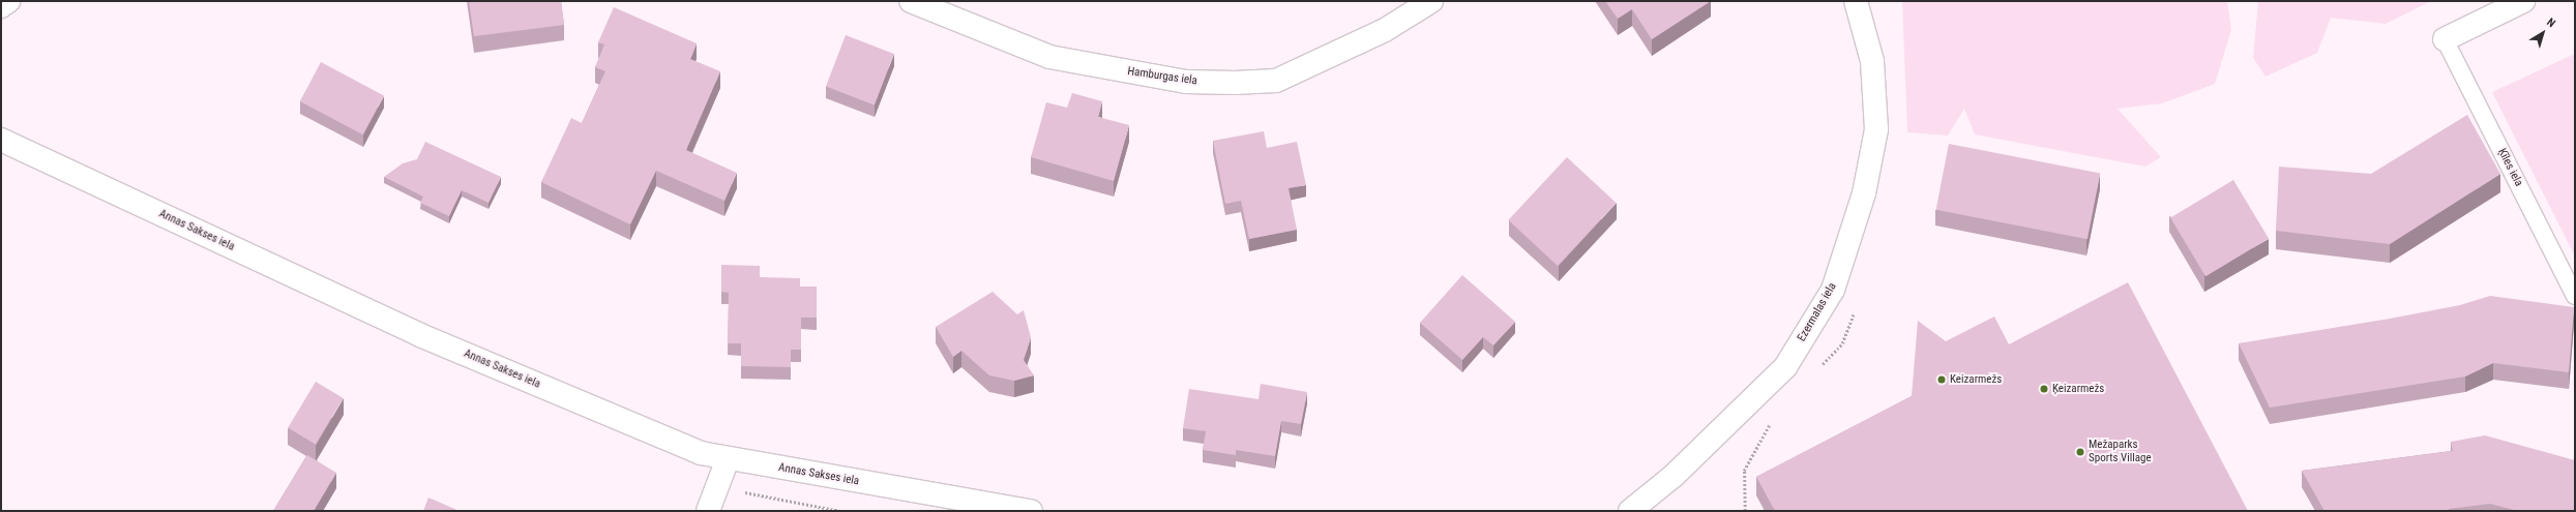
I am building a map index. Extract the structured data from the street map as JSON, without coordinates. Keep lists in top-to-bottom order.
{
  "streets": {
    "street": ["Hamburgas iela", "Annas Sakses iela", "Ezermalas iela"],
    "lane": ["Ķīles iela"]
  },
  "places": ["Keizarmežs", "Ķeizarmežs", "Mežaparks Sports Village"],
  "north": "top right"
}
